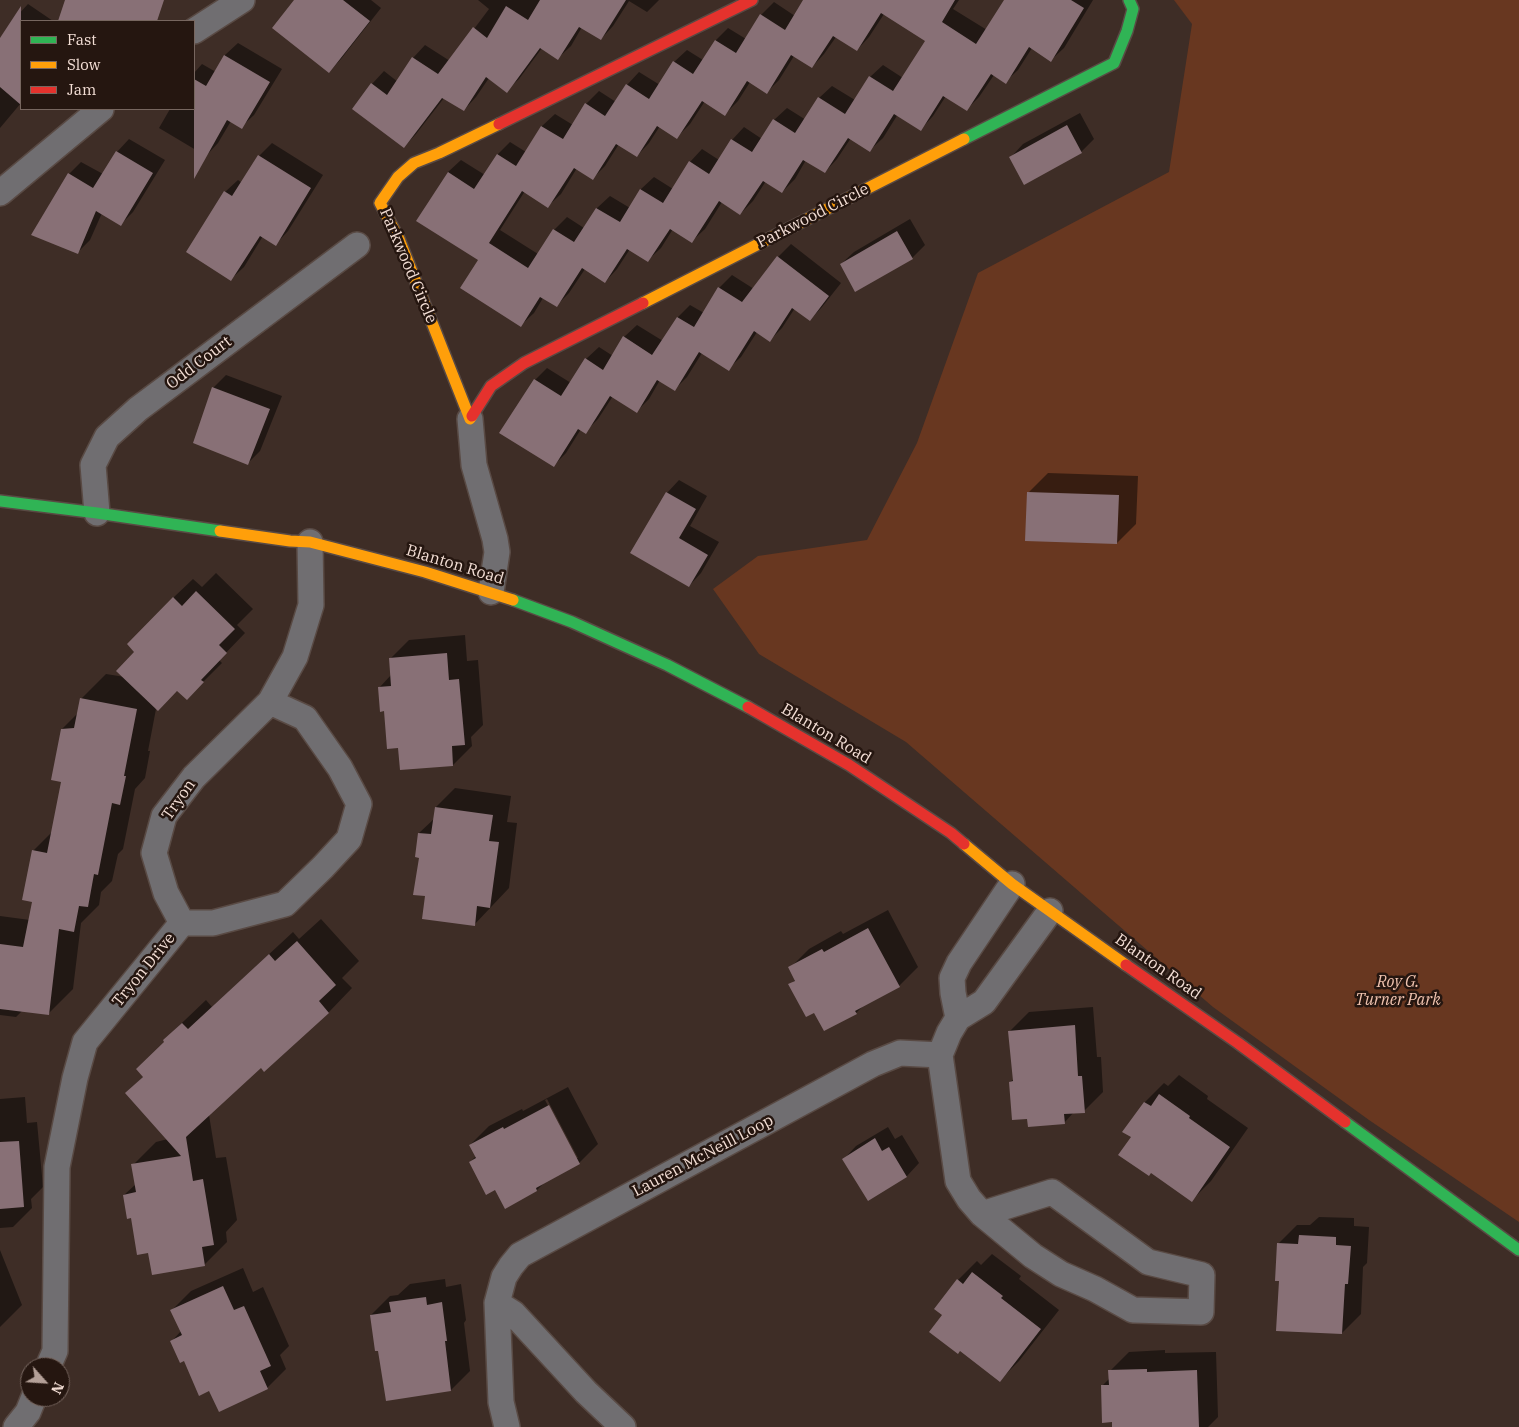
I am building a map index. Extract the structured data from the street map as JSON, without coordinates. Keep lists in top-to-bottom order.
{
  "streets": {
    "street": [
      "Parkwood Circle",
      "Odd Court",
      "Blanton Road",
      "Tryon",
      "Tryon Drive",
      "Lauren McNeill Loop"
    ]
  },
  "crossings": [
    ["Parkwood Circle", "Blanton Road"],
    ["Odd Court", "Blanton Road"],
    ["Tryon", "Tryon Drive"]
  ],
  "parks": ["Roy G. Turner Park"],
  "legend": ["Fast", "Slow", "Jam"],
  "north": "bottom right"
}
